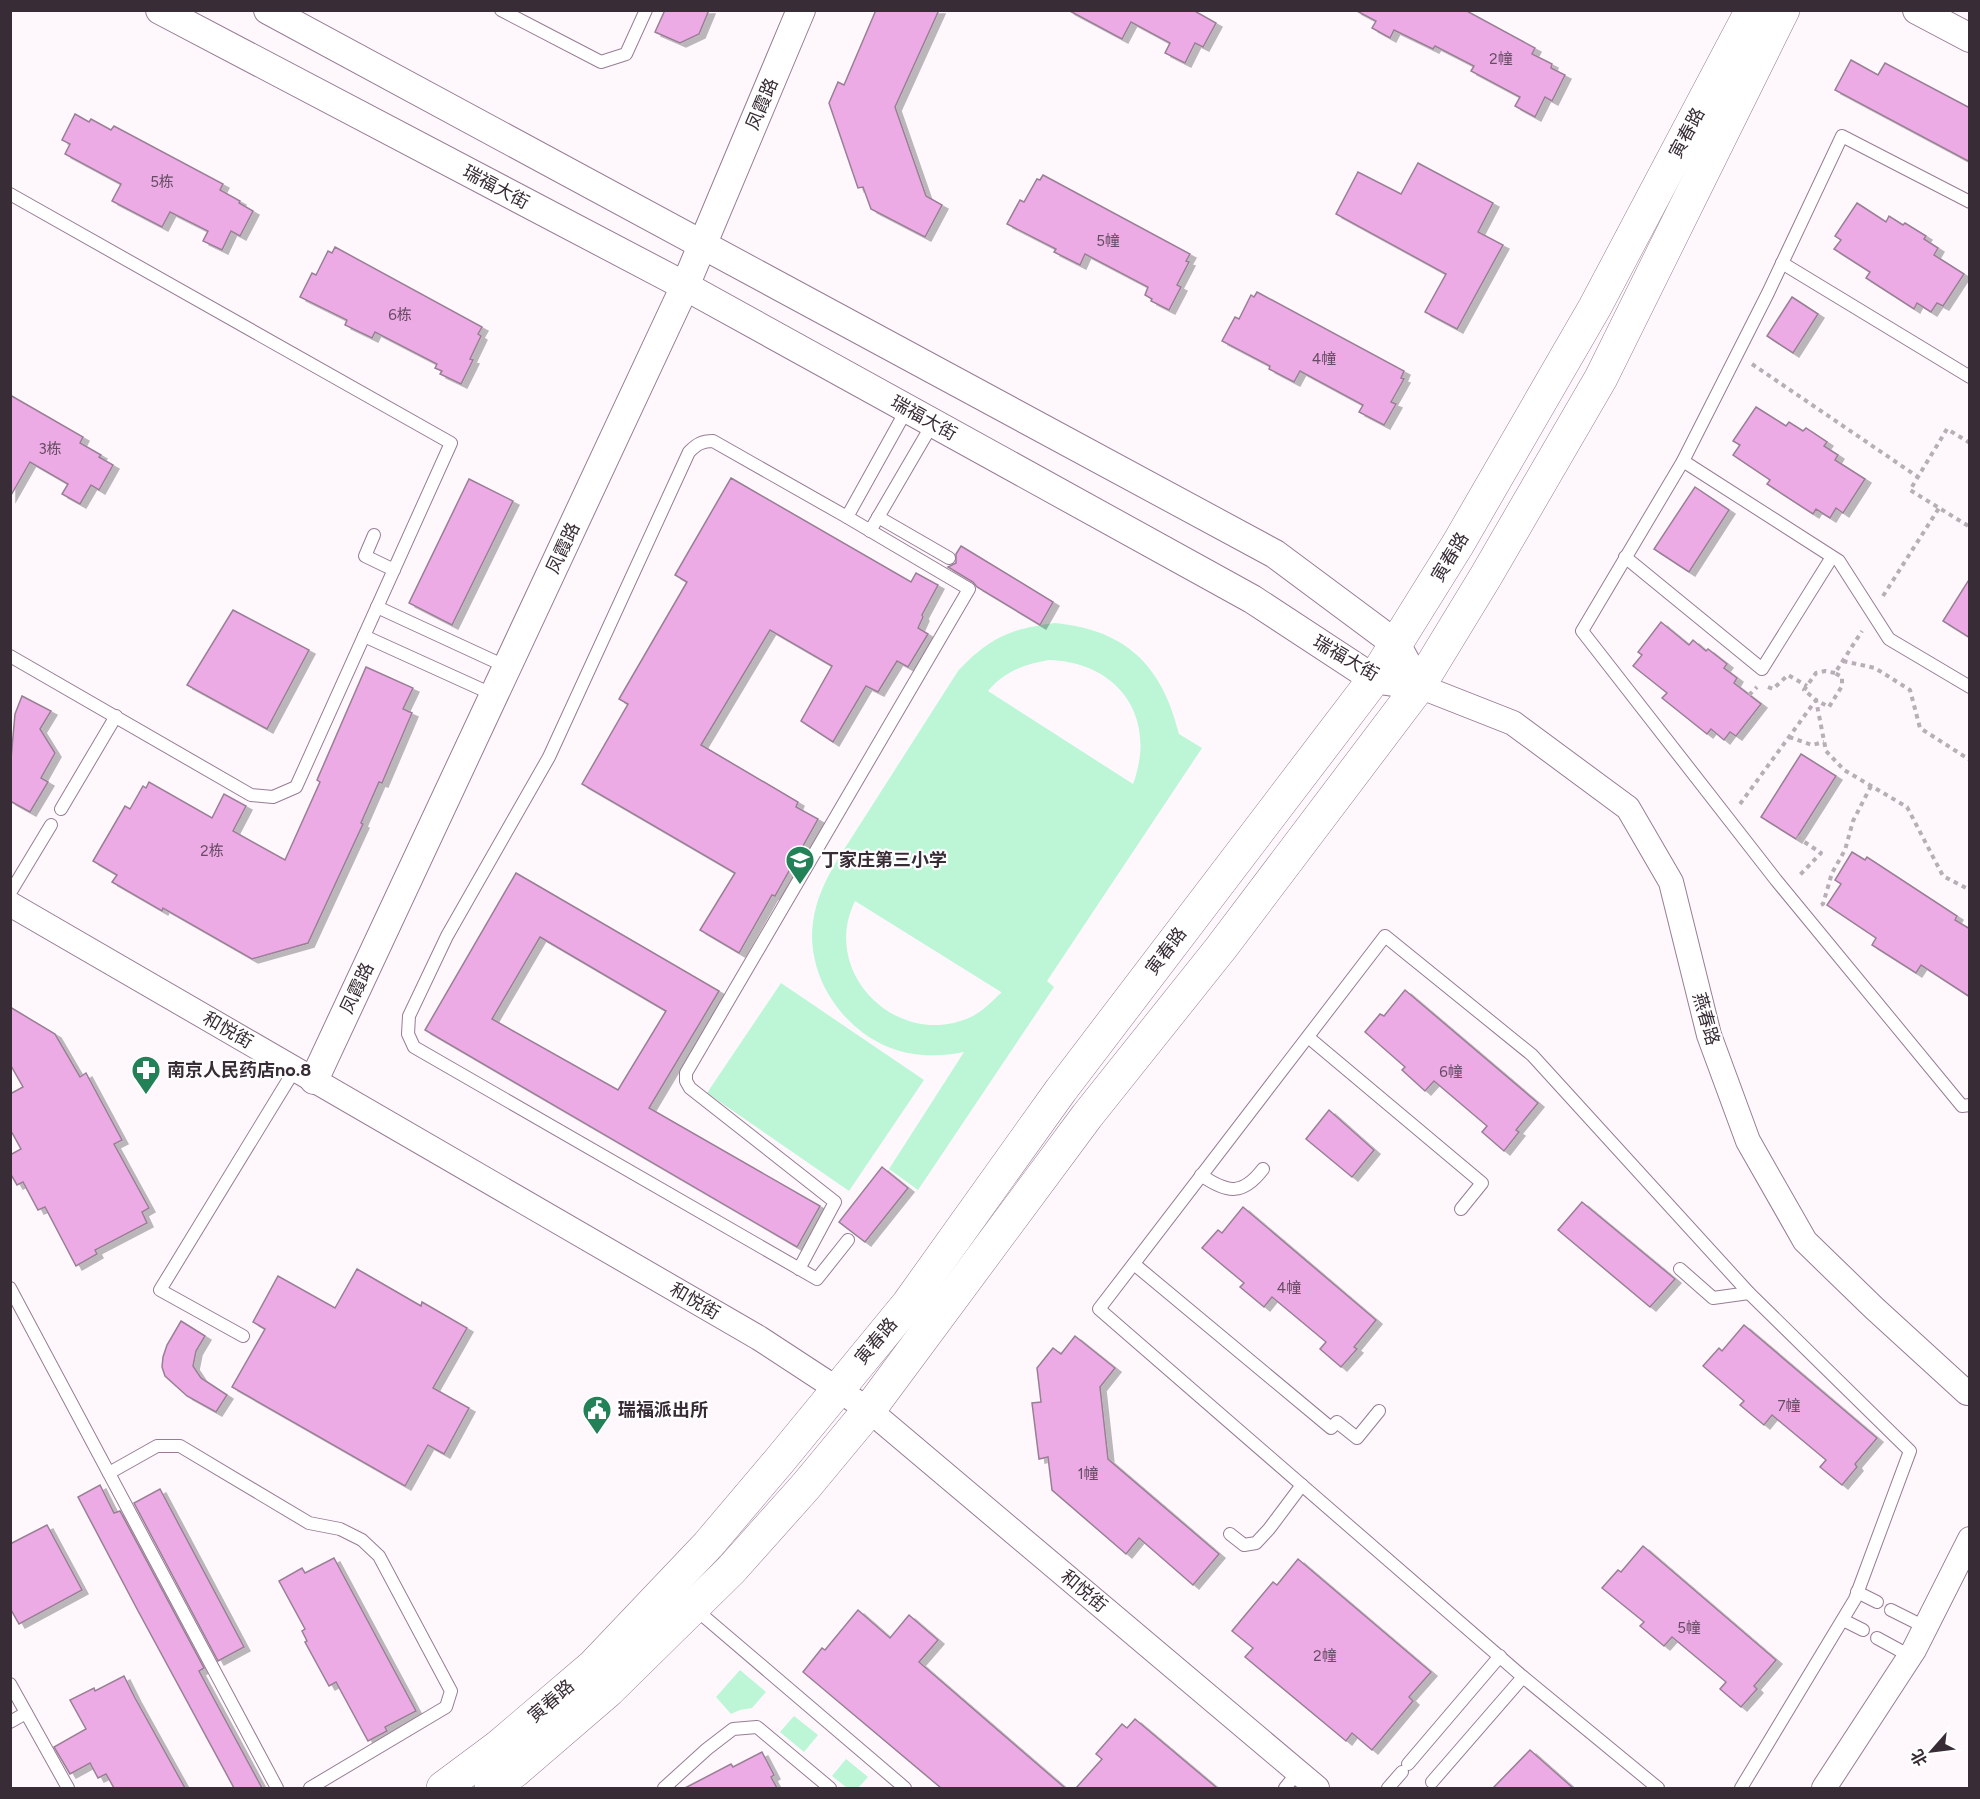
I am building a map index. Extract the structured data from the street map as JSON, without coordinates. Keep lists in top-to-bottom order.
{
  "streets": {
    "main road": ["寅春路"],
    "street": [
      "凤霞路",
      "瑞福大街",
      "燕春路",
      "和悦街"
    ]
  },
  "crossings": [
    ["凤霞路", "瑞福大街"],
    ["凤霞路", "和悦街"],
    ["寅春路", "瑞福大街"],
    ["寅春路", "燕春路"],
    ["寅春路", "和悦街"],
    ["瑞福大街", "燕春路"]
  ],
  "places": {
    "school or university": ["丁家庄第三小学"],
    "pharmacy": ["南京人民药店no.8"],
    "public building": ["瑞福派出所"]
  },
  "house_numbers": [
    "2幢",
    "5栋",
    "5幢",
    "6栋",
    "4幢",
    "3栋",
    "2栋",
    "6幢",
    "4幢",
    "7幢",
    "1幢",
    "5幢",
    "2幢"
  ],
  "north": "bottom left"
}
